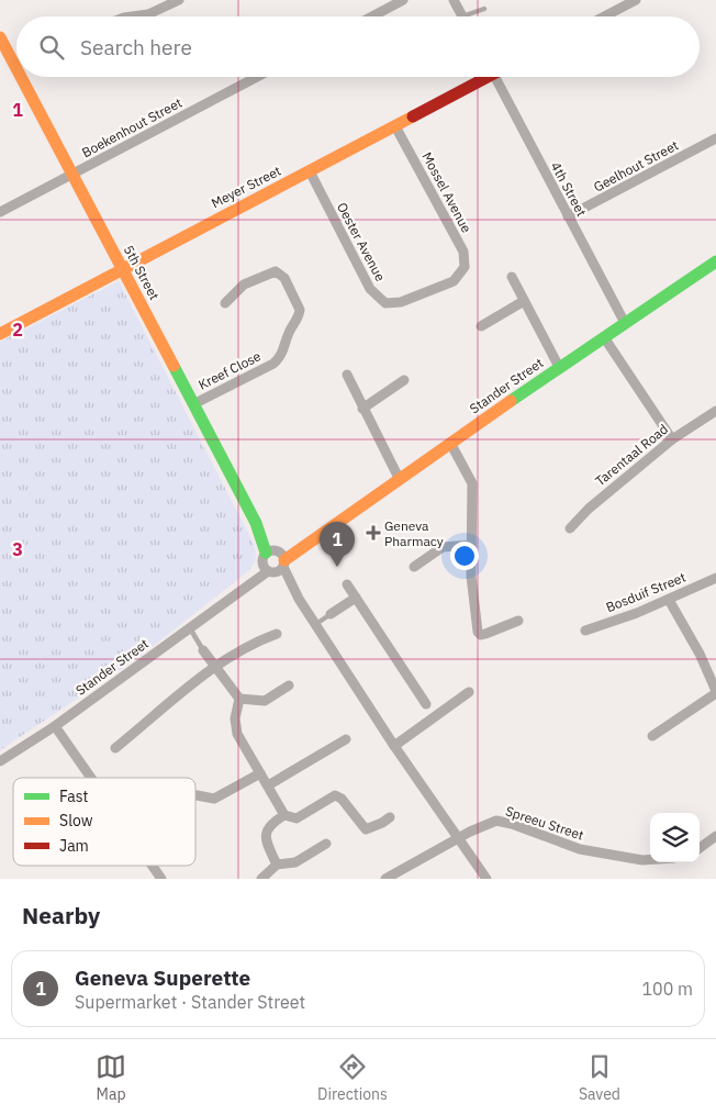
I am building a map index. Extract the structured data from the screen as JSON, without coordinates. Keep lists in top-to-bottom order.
{
  "streets": {
    "street": [
      "Boekenhout Street",
      "Geelhout Street",
      "Meyer Street",
      "4th Street",
      "Mossel Avenue",
      "Oester Avenue",
      "5th Street",
      "Kreef Close",
      "Stander Street",
      "Tarentaal Road",
      "Bosduif Street",
      "Spreeu Street"
    ]
  },
  "crossings": [
    ["Boekenhout Street", "5th Street"],
    ["Geelhout Street", "4th Street"],
    ["Meyer Street", "Mossel Avenue"],
    ["Meyer Street", "Oester Avenue"],
    ["Meyer Street", "5th Street"],
    ["4th Street", "Stander Street"],
    ["Mossel Avenue", "Oester Avenue"],
    ["5th Street", "Kreef Close"],
    ["5th Street", "Stander Street"]
  ],
  "places": {
    "health": ["Geneva Pharmacy"]
  },
  "legend": ["Fast", "Slow", "Jam"],
  "page": {
    "search": "Search here",
    "pins": "1",
    "heading": "Nearby",
    "list": [
      {
        "mark": "1",
        "name": "Geneva Superette",
        "note": "Supermarket · Stander Street",
        "value": "100 m"
      }
    ],
    "nav": ["Map", "Directions", "Saved"]
  },
  "grid": {
    "rows": ["1", "2", "3"]
  }
}
